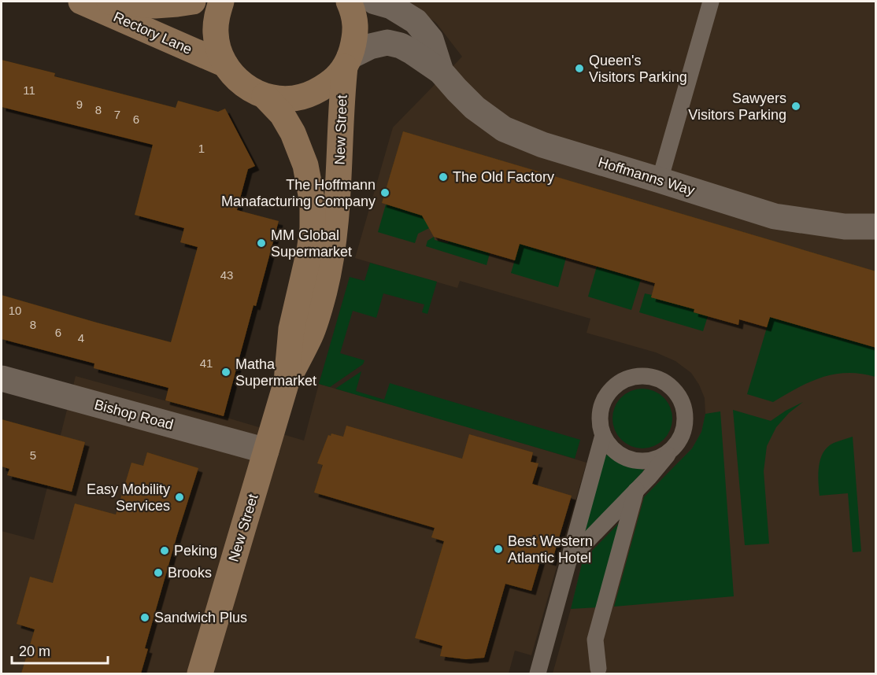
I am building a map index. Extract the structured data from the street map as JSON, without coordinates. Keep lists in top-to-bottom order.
{
  "streets": {
    "main road": ["Rectory Lane", "New Street"],
    "street": ["Hoffmanns Way", "Bishop Road"]
  },
  "crossings": [
    ["New Street", "Hoffmanns Way"],
    ["New Street", "Bishop Road"]
  ],
  "places": [
    "Queen's Visitors Parking",
    "Sawyers Visitors Parking",
    "The Old Factory",
    "The Hoffmann Manafacturing Company",
    "MM Global Supermarket",
    "Matha Supermarket",
    "Easy Mobility Services",
    "Best Western Atlantic Hotel",
    "Peking",
    "Brooks",
    "Sandwich Plus"
  ],
  "house_numbers": [
    "11",
    "9",
    "8",
    "7",
    "6",
    "1",
    "43",
    "10",
    "8",
    "6",
    "4",
    "41",
    "5"
  ],
  "scale_bar": "20 m"
}
